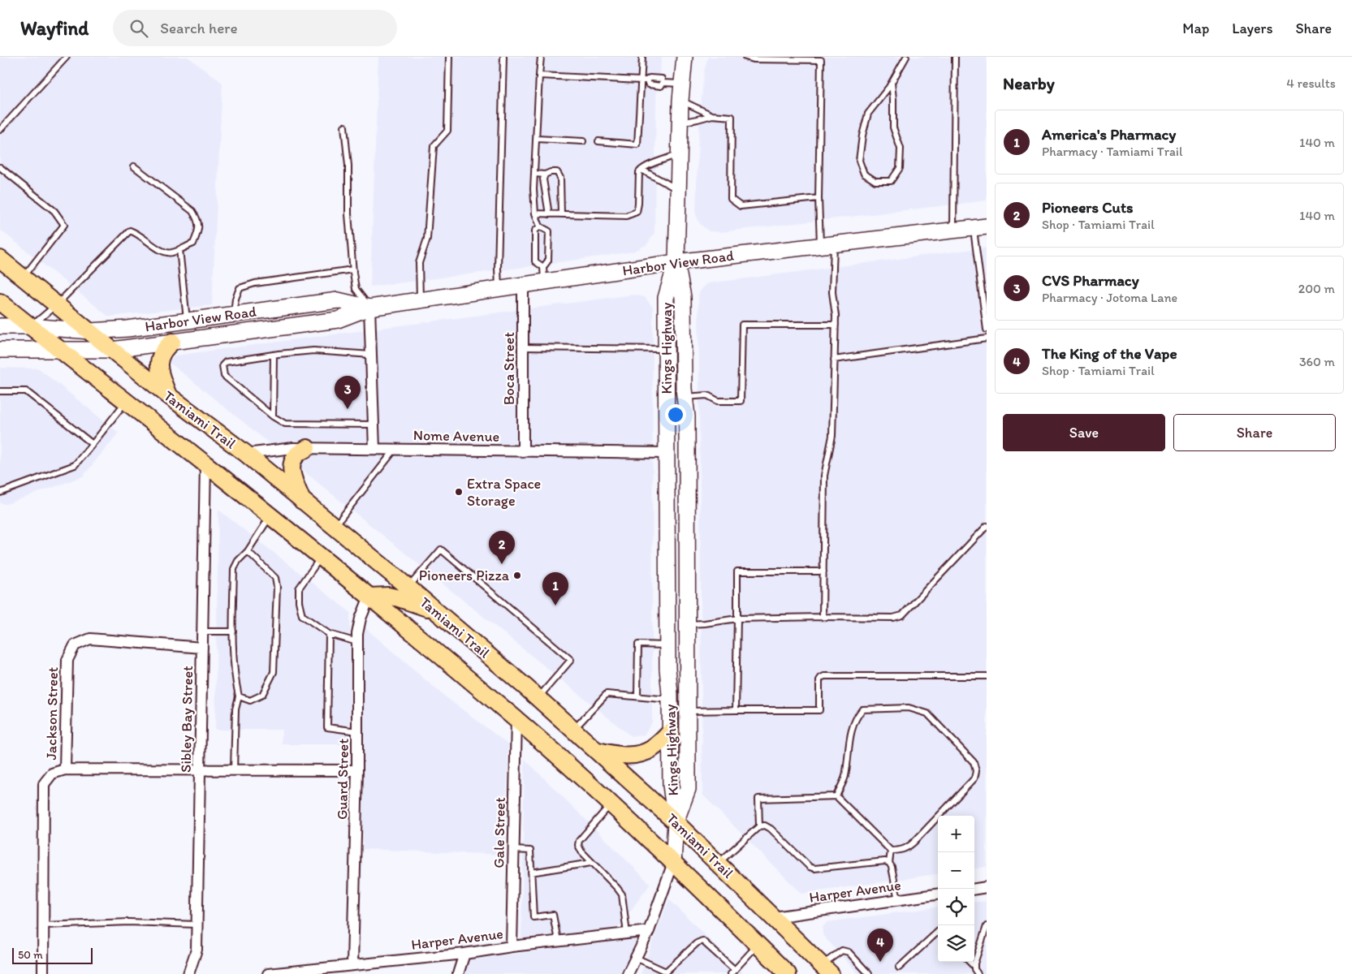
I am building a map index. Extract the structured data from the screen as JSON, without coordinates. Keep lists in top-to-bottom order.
{
  "streets": {
    "main road": ["Harbor View Road", "Kings Highway", "Tamiami Trail"],
    "street": [
      "Boca Street",
      "Nome Avenue",
      "Jackson Street",
      "Sibley Bay Street",
      "Guard Street",
      "Gale Street",
      "Harper Avenue"
    ]
  },
  "crossings": [
    ["Harbor View Road", "Kings Highway"],
    ["Harbor View Road", "Boca Street"],
    ["Harbor View Road", "Tamiami Trail"],
    ["Kings Highway", "Tamiami Trail"],
    ["Kings Highway", "Nome Avenue"],
    ["Boca Street", "Nome Avenue"],
    ["Tamiami Trail", "Nome Avenue"],
    ["Tamiami Trail", "Harper Avenue"],
    ["Jackson Street", "Sibley Bay Street"],
    ["Guard Street", "Harper Avenue"],
    ["Gale Street", "Harper Avenue"]
  ],
  "places": ["Extra Space Storage", "Pioneers Pizza"],
  "scale_bar": "50 m",
  "page": {
    "header": "Wayfind",
    "search": "Search here",
    "nav": ["Map", "Layers", "Share"],
    "heading": ["Nearby", "4 results"],
    "list": [
      {
        "mark": "1",
        "name": "America's Pharmacy",
        "note": "Pharmacy · Tamiami Trail",
        "value": "140 m"
      },
      {
        "mark": "2",
        "name": "Pioneers Cuts",
        "note": "Shop · Tamiami Trail",
        "value": "140 m"
      },
      {
        "mark": "3",
        "name": "CVS Pharmacy",
        "note": "Pharmacy · Jotoma Lane",
        "value": "200 m"
      },
      {
        "mark": "4",
        "name": "The King of the Vape",
        "note": "Shop · Tamiami Trail",
        "value": "360 m"
      }
    ],
    "pins": [
      "3",
      "2",
      "1",
      "4"
    ],
    "buttons": ["Save", "Share"],
    "map_buttons": ["+", "−"],
    "scale": "50 m"
  }
}
